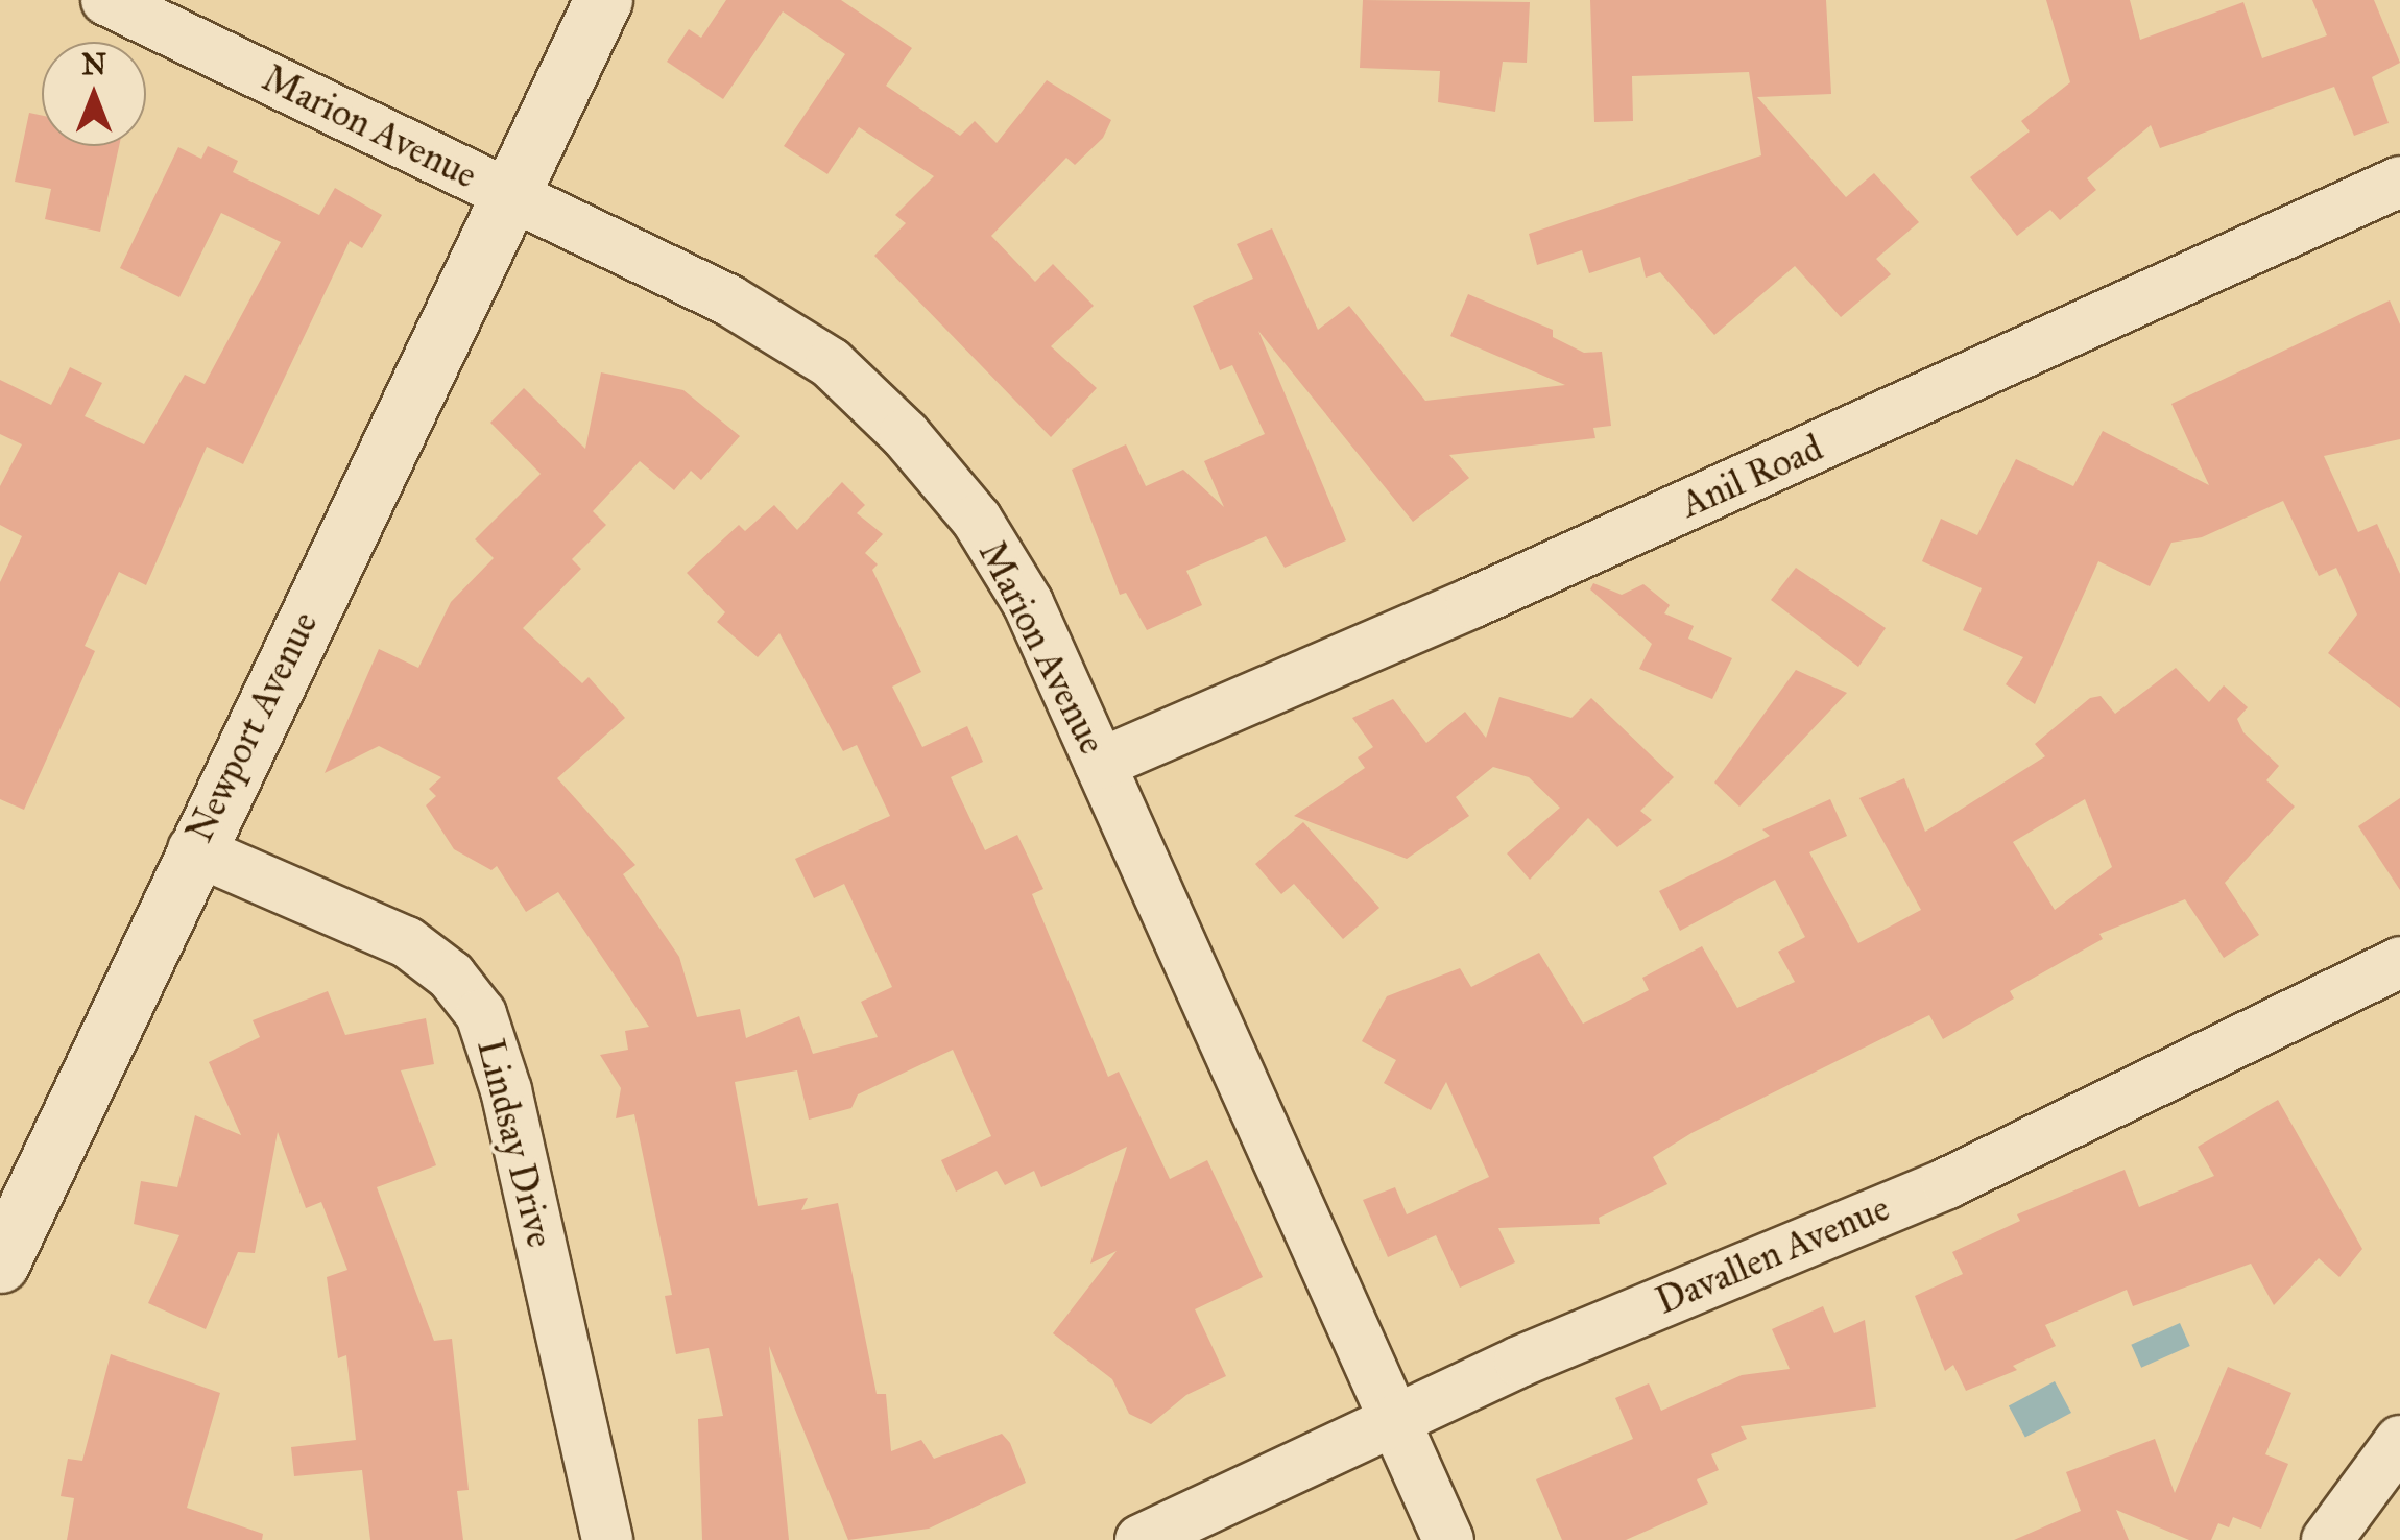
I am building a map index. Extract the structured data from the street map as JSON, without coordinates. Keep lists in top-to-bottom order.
{
  "streets": {
    "street": [
      "Marion Avenue",
      "Anil Road",
      "Newport Avenue",
      "Lindsay Drive",
      "Davallen Avenue"
    ]
  },
  "crossings": [
    ["Marion Avenue", "Anil Road"],
    ["Marion Avenue", "Newport Avenue"],
    ["Marion Avenue", "Davallen Avenue"],
    ["Newport Avenue", "Lindsay Drive"]
  ],
  "north": "top"
}
